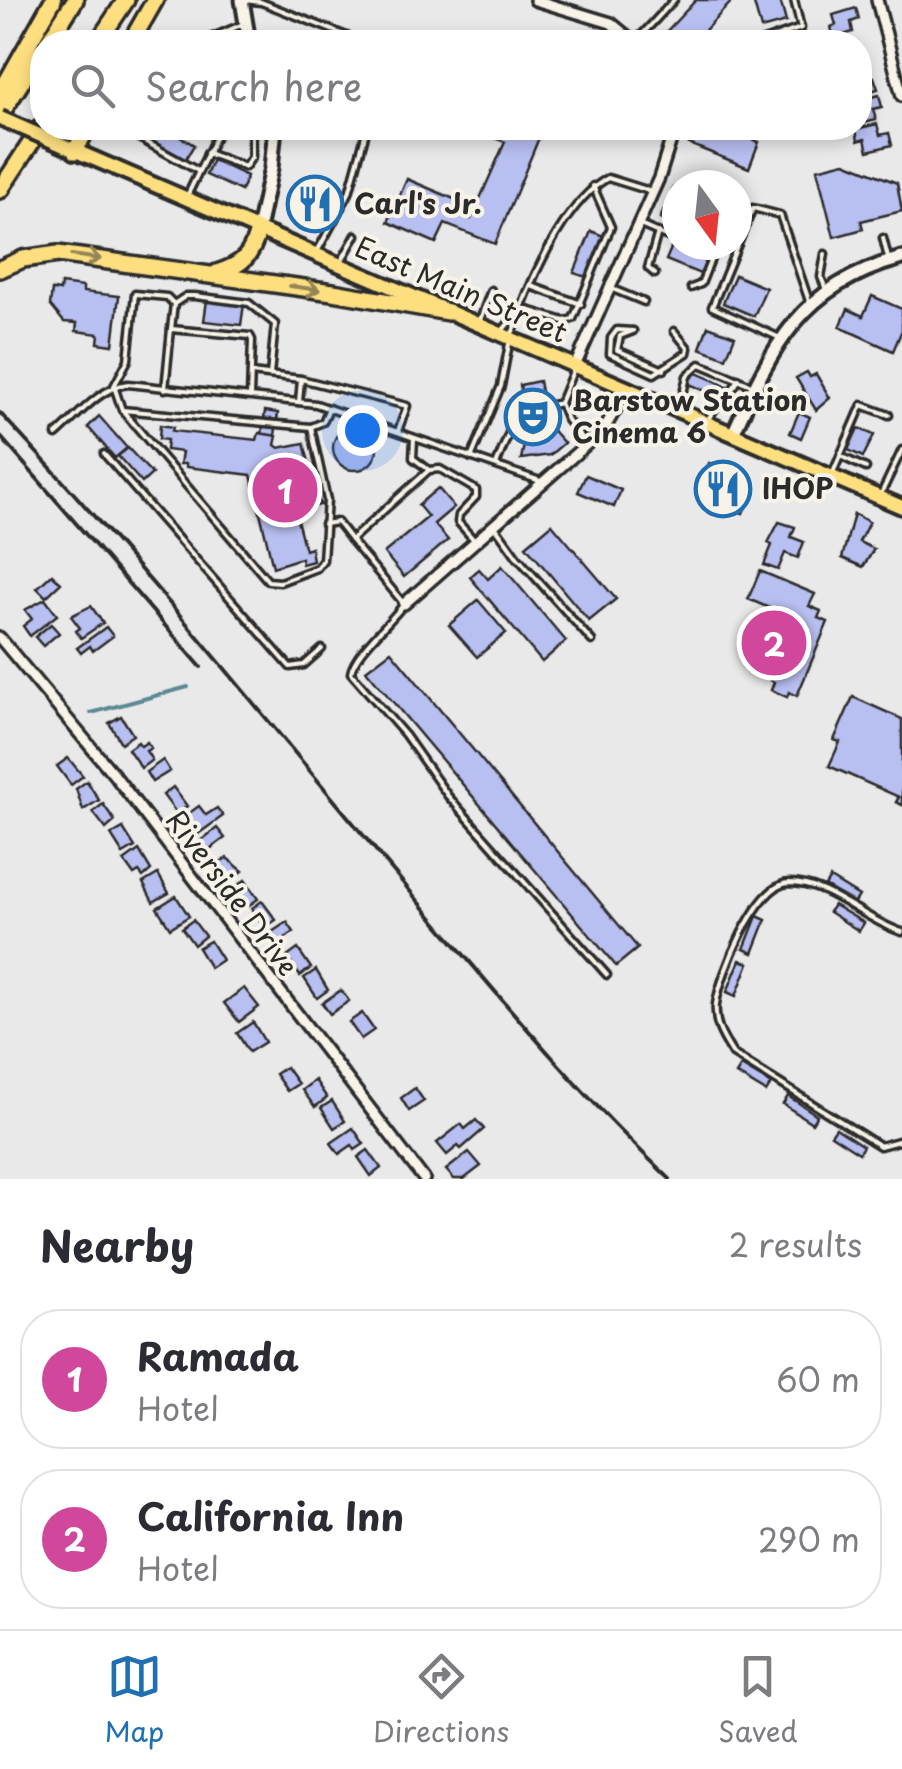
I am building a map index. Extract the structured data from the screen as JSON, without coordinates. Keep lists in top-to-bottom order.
{
  "streets": {
    "main road": ["East Main Street"],
    "street": ["Riverside Drive"]
  },
  "places": {
    "restaurant": ["Carl's Jr.", "IHOP"],
    "theatre": ["Barstow Station Cinema 6"]
  },
  "north": "bottom",
  "page": {
    "search": "Search here",
    "pins": ["1", "2"],
    "heading": ["Nearby", "2 results"],
    "list": [
      {
        "mark": "1",
        "name": "Ramada",
        "note": "Hotel",
        "value": "60 m"
      },
      {
        "mark": "2",
        "name": "California Inn",
        "note": "Hotel",
        "value": "290 m"
      }
    ],
    "nav": ["Map", "Directions", "Saved"]
  }
}
